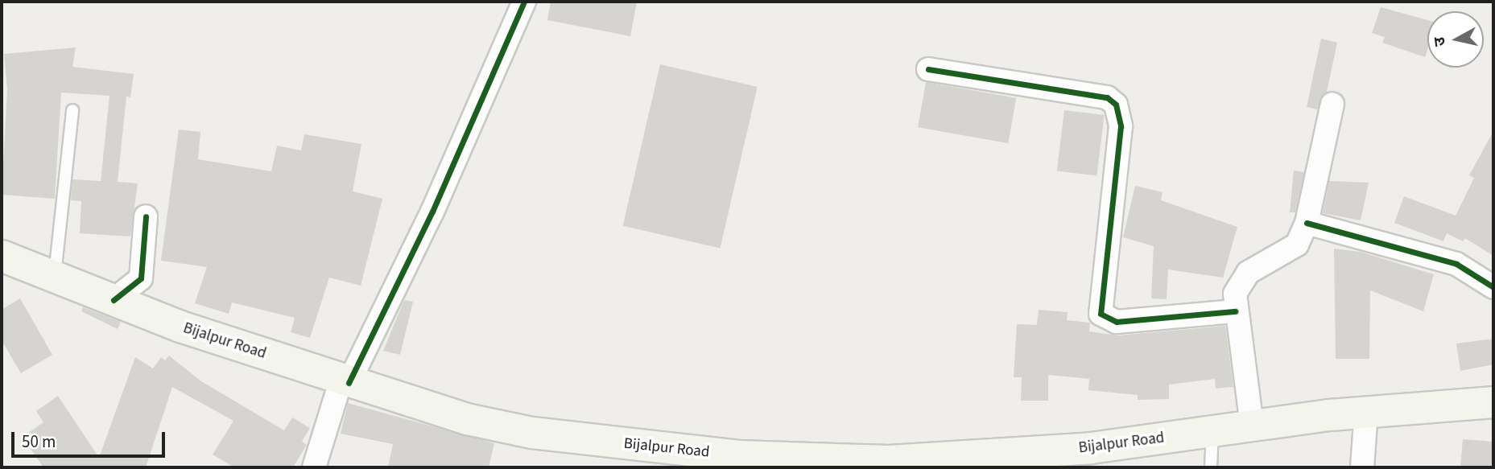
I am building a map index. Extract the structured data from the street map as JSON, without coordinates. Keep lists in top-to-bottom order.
{
  "streets": {
    "main road": ["Bijalpur Road"]
  },
  "scale_bar": "50 m",
  "north": "left"
}
